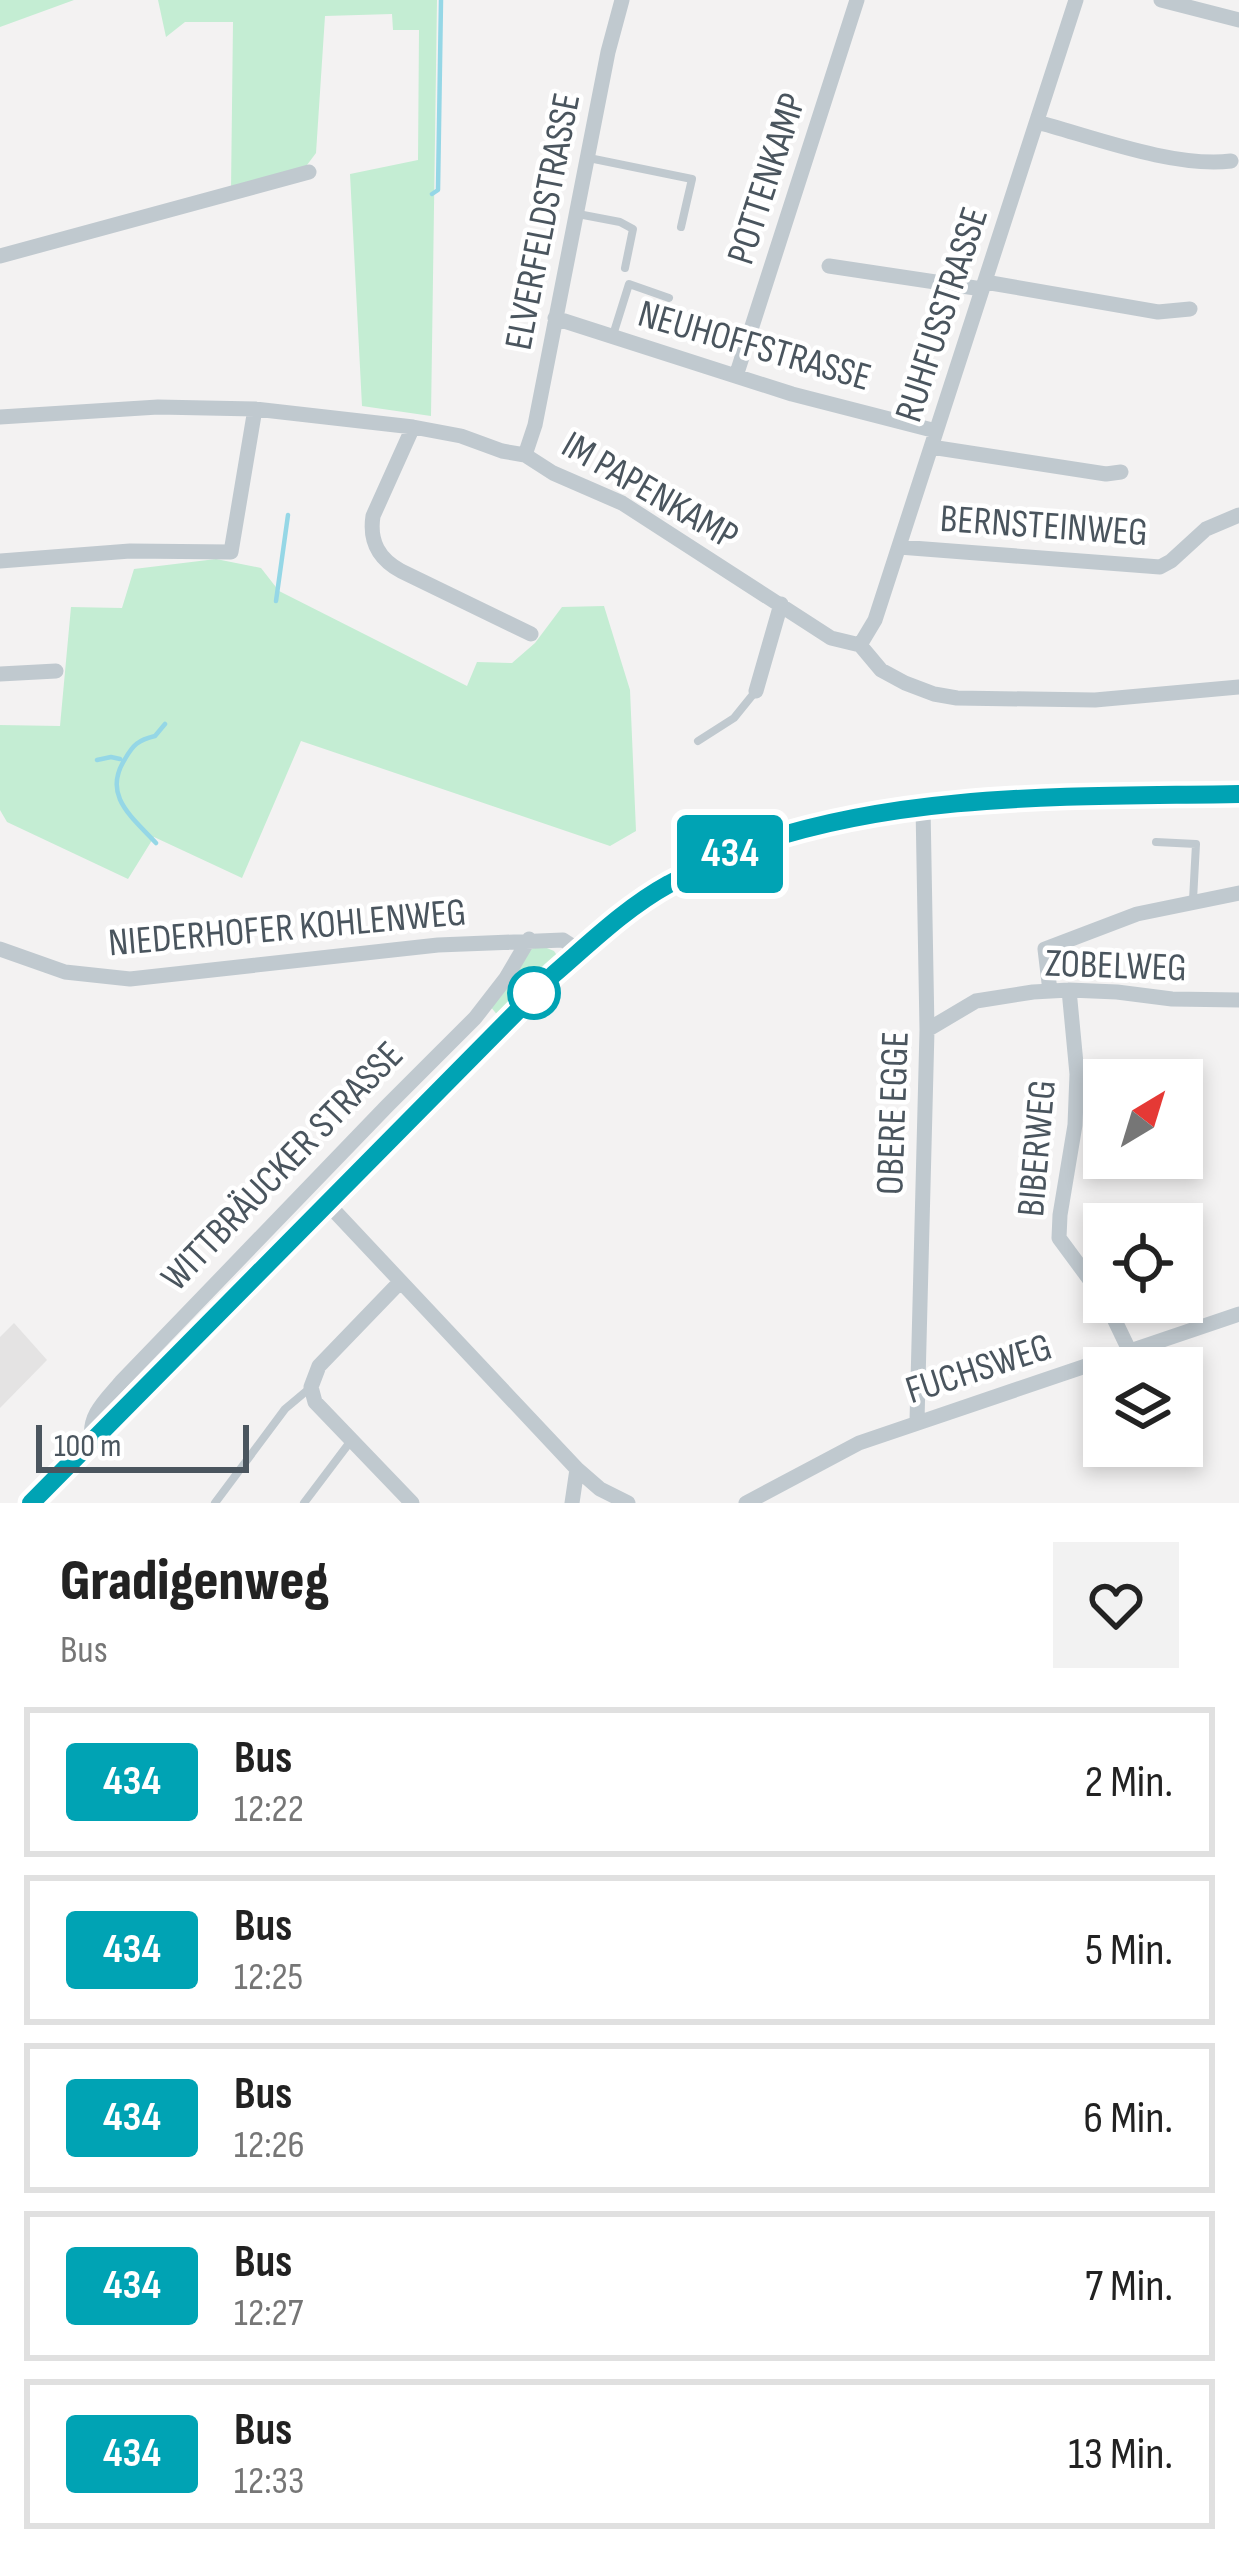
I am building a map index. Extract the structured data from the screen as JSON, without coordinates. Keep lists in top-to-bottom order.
{
  "streets": {
    "main road": ["WITTBRÄUCKER STRASSE"],
    "street": [
      "POTTENKAMP",
      "ELVERFELDSTRASSE",
      "RUHFUSSTRASSE",
      "NEUHOFFSTRASSE",
      "IM PAPENKAMP",
      "BERNSTEINWEG",
      "NIEDERHOFER KOHLENWEG",
      "ZOBELWEG",
      "OBERE EGGE",
      "BIBERWEG",
      "FUCHSWEG"
    ]
  },
  "crossings": [
    ["POTTENKAMP", "NEUHOFFSTRASSE"],
    ["ELVERFELDSTRASSE", "NEUHOFFSTRASSE"],
    ["ELVERFELDSTRASSE", "IM PAPENKAMP"],
    ["RUHFUSSTRASSE", "NEUHOFFSTRASSE"],
    ["RUHFUSSTRASSE", "IM PAPENKAMP"],
    ["RUHFUSSTRASSE", "BERNSTEINWEG"],
    ["NIEDERHOFER KOHLENWEG", "WITTBRÄUCKER STRASSE"],
    ["ZOBELWEG", "OBERE EGGE"],
    ["ZOBELWEG", "BIBERWEG"],
    ["OBERE EGGE", "WITTBRÄUCKER STRASSE"],
    ["OBERE EGGE", "FUCHSWEG"]
  ],
  "lines": ["bus line 434"],
  "scale_bar": "100 m",
  "north": "top right",
  "page": {
    "on_map": "434",
    "scale": "100 m",
    "heading": ["Gradigenweg", "Bus"],
    "list": [
      {
        "mark": "434",
        "name": "Bus",
        "note": "12:22",
        "value": "2 Min."
      },
      {
        "mark": "434",
        "name": "Bus",
        "note": "12:25",
        "value": "5 Min."
      },
      {
        "mark": "434",
        "name": "Bus",
        "note": "12:26",
        "value": "6 Min."
      },
      {
        "mark": "434",
        "name": "Bus",
        "note": "12:27",
        "value": "7 Min."
      },
      {
        "mark": "434",
        "name": "Bus",
        "note": "12:33",
        "value": "13 Min."
      }
    ]
  }
}
